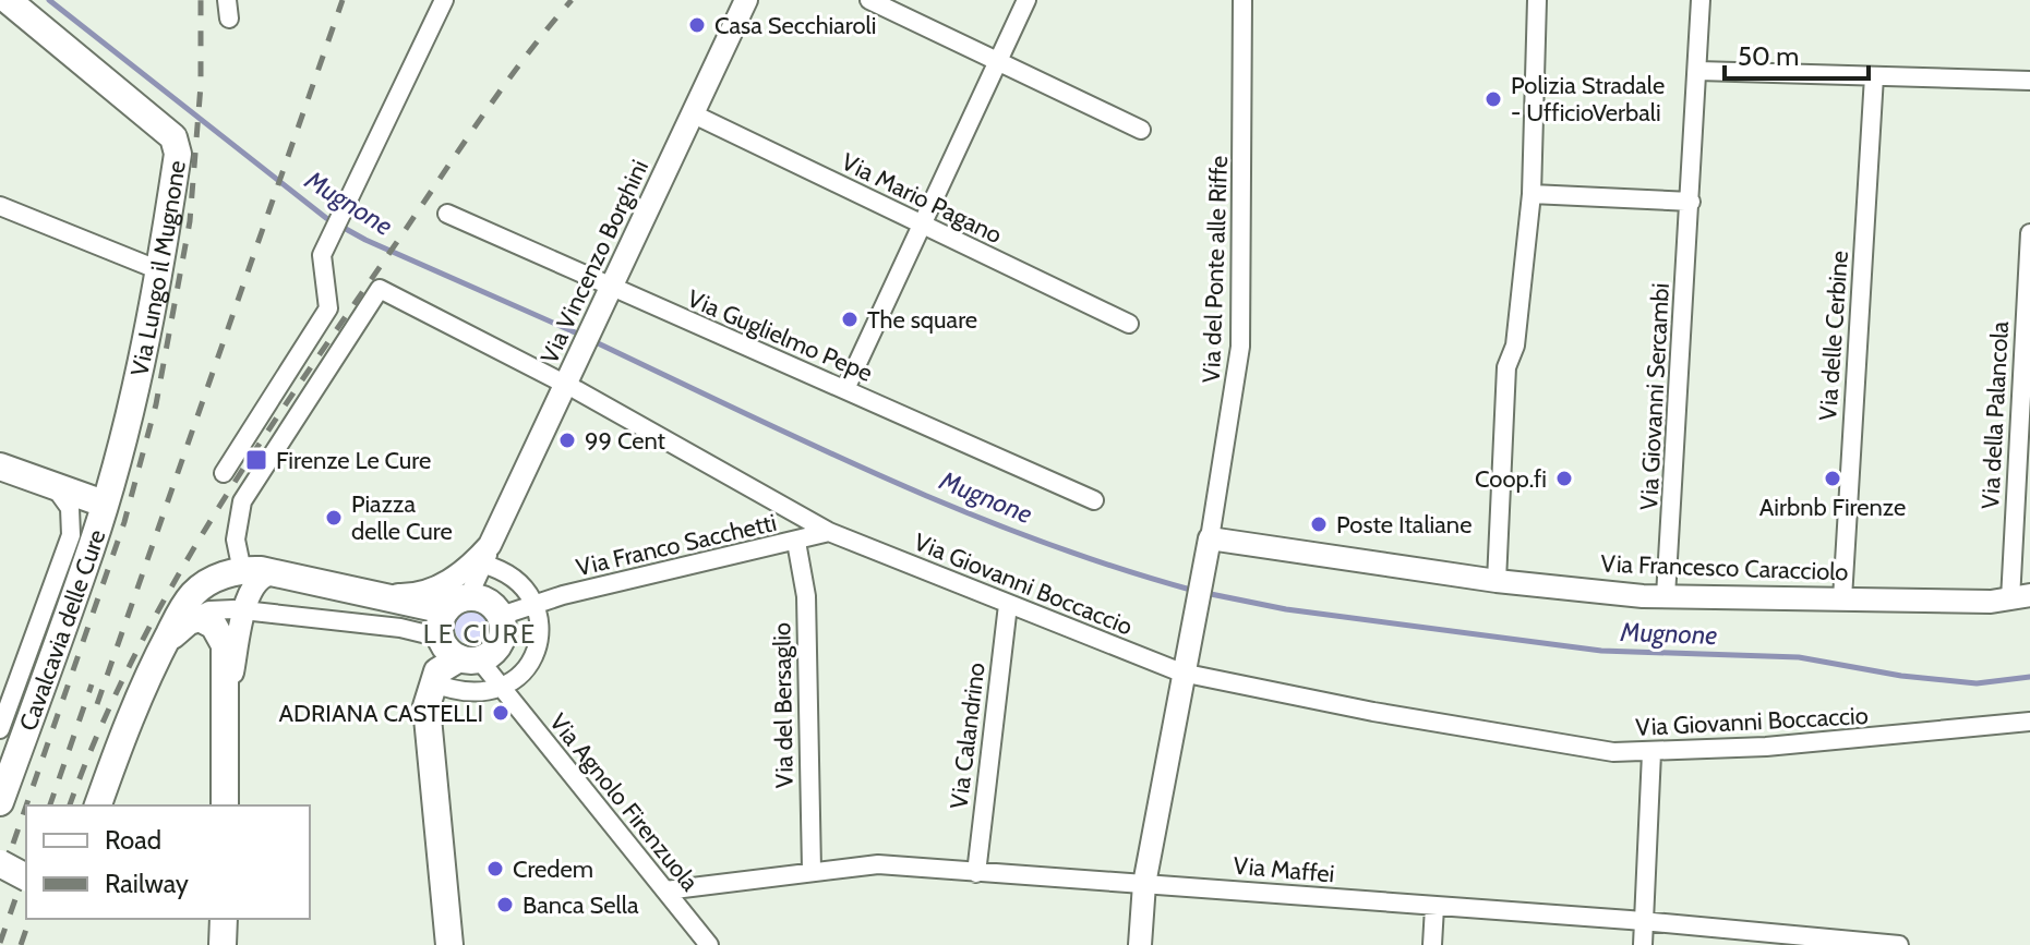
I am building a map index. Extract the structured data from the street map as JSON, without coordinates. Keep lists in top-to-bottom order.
{
  "streets": {
    "main road": ["Via Lungo il Mugnone", "Cavalcavia delle Cure"],
    "street": [
      "Via Mario Pagano",
      "Via Vincenzo Borghini",
      "Via del Ponte alle Riffe",
      "Via Guglielmo Pepe",
      "Via delle Cerbine",
      "Via Giovanni Sercambi",
      "Via della Palancola",
      "Via Franco Sacchetti",
      "Via Francesco Caracciolo",
      "Via Giovanni Boccaccio",
      "Via del Bersaglio",
      "Via Calandrino",
      "Via Agnolo Firenzuola",
      "Via Maffei"
    ]
  },
  "crossings": [
    ["Via Mario Pagano", "Via Vincenzo Borghini"],
    ["Via Vincenzo Borghini", "Via Guglielmo Pepe"],
    ["Via Vincenzo Borghini", "Via Giovanni Boccaccio"],
    ["Via Lungo il Mugnone", "Cavalcavia delle Cure"],
    ["Via del Ponte alle Riffe", "Via Francesco Caracciolo"],
    ["Via delle Cerbine", "Via Francesco Caracciolo"],
    ["Via Giovanni Sercambi", "Via Francesco Caracciolo"],
    ["Via della Palancola", "Via Francesco Caracciolo"],
    ["Via Franco Sacchetti", "Via Giovanni Boccaccio"],
    ["Via Franco Sacchetti", "Via del Bersaglio"],
    ["Via Giovanni Boccaccio", "Via Calandrino"],
    ["Via del Bersaglio", "Via Maffei"],
    ["Via Calandrino", "Via Maffei"],
    ["Via Agnolo Firenzuola", "Via Maffei"]
  ],
  "districts": ["LE CURE"],
  "water": ["Mugnone"],
  "places": {
    "other": [
      "Casa Secchiaroli",
      "Polizia Stradale - UfficioVerbali",
      "The square",
      "99 Cent",
      "Coop.fi",
      "Airbnb Firenze",
      "Piazza delle Cure",
      "Poste Italiane",
      "ADRIANA CASTELLI",
      "Credem",
      "Banca Sella"
    ],
    "transit": ["Firenze Le Cure"]
  },
  "legend": ["Road", "Railway"],
  "scale_bar": "50 m"
}
